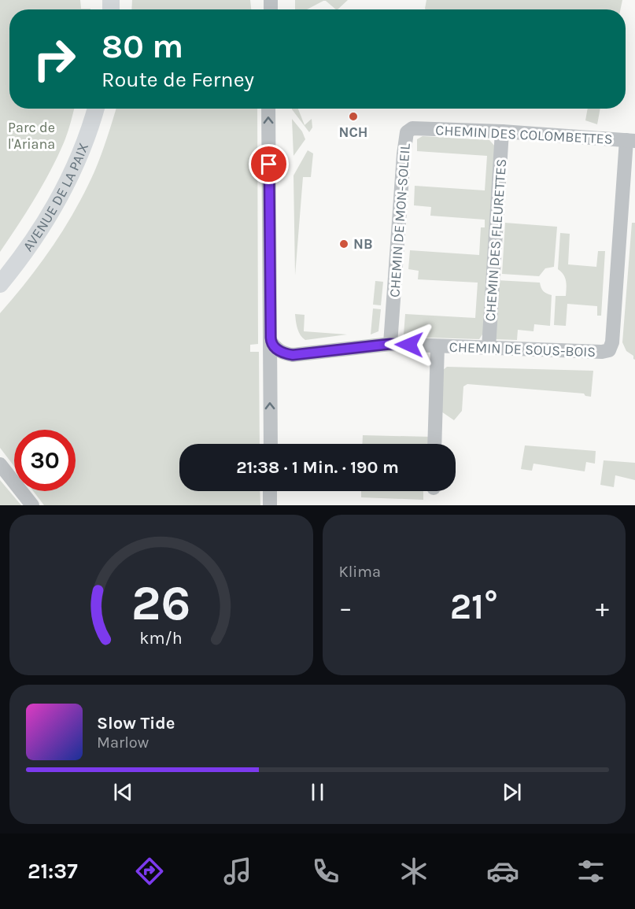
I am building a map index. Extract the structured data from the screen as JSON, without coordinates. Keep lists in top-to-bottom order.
{
  "streets": {
    "main road": ["AVENUE DE LA PAIX"],
    "street": [
      "CHEMIN DES COLOMBETTES",
      "CHEMIN DE MON-SOLEIL",
      "CHEMIN DES FLEURETTES",
      "CHEMIN DE SOUS-BOIS"
    ]
  },
  "crossings": [
    ["CHEMIN DES COLOMBETTES", "CHEMIN DE MON-SOLEIL"],
    ["CHEMIN DES COLOMBETTES", "CHEMIN DES FLEURETTES"],
    ["CHEMIN DES COLOMBETTES", "CHEMIN DE SOUS-BOIS"],
    ["CHEMIN DE MON-SOLEIL", "CHEMIN DE SOUS-BOIS"],
    ["CHEMIN DES FLEURETTES", "CHEMIN DE SOUS-BOIS"]
  ],
  "parks": ["Parc de l'Ariana"],
  "places": ["NCH", "NB"],
  "page": {
    "turn": ["80 m", "Route de Ferney"],
    "limit": "30",
    "trip": "21:38 · 1 Min. · 190 m",
    "tile": "Klima",
    "heat": ["−", "21°", "+"],
    "song": ["Slow Tide", "Marlow"],
    "tabs": "21:37",
    "gauge": ["26", "km/h"]
  }
}
